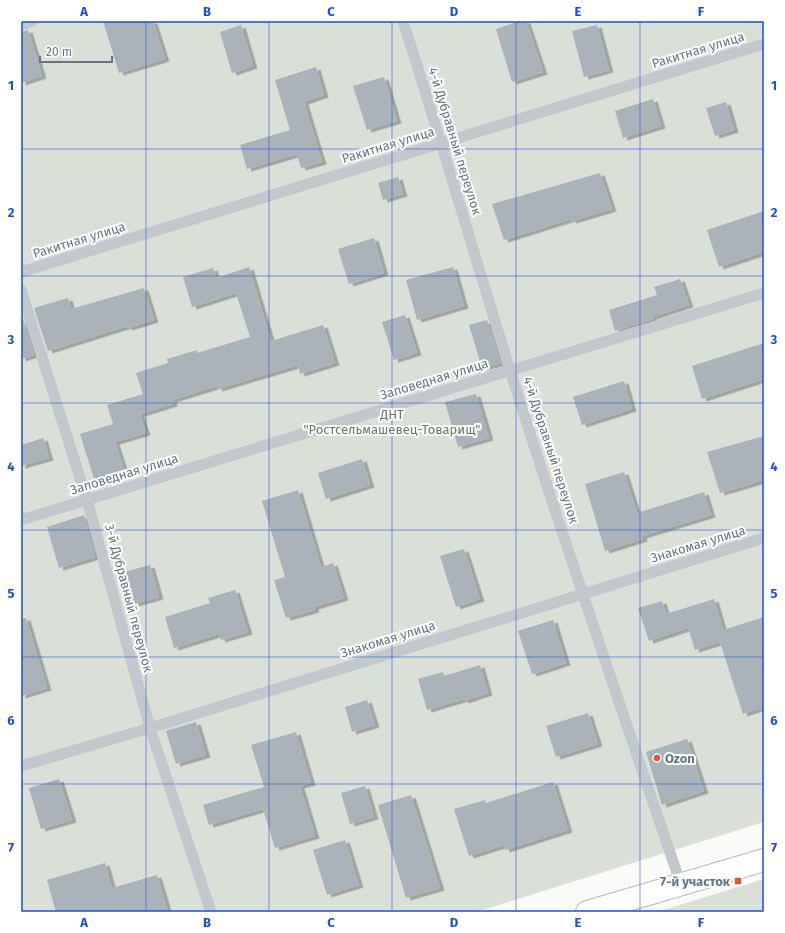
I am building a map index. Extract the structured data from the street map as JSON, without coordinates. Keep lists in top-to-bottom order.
{
  "streets": {
    "lane": [
      "Ракитная улица",
      "4-й Дубравный переулок",
      "Заповедная улица",
      "Знакомая улица",
      "3-й Дубравный переулок"
    ]
  },
  "crossings": [
    ["Ракитная улица", "4-й Дубравный переулок"],
    ["4-й Дубравный переулок", "Заповедная улица"],
    ["4-й Дубравный переулок", "Знакомая улица"],
    ["Заповедная улица", "3-й Дубравный переулок"],
    ["Знакомая улица", "3-й Дубравный переулок"]
  ],
  "parks": ["ДНТ \"Ростсельмашевец-Товарищ\""],
  "places": {
    "other": ["Ozon"],
    "transit": ["7-й участок"]
  },
  "scale_bar": "20 m",
  "grid": {
    "columns": [
      "A",
      "B",
      "C",
      "D",
      "E",
      "F"
    ],
    "rows": [
      "1",
      "2",
      "3",
      "4",
      "5",
      "6",
      "7"
    ]
  }
}
